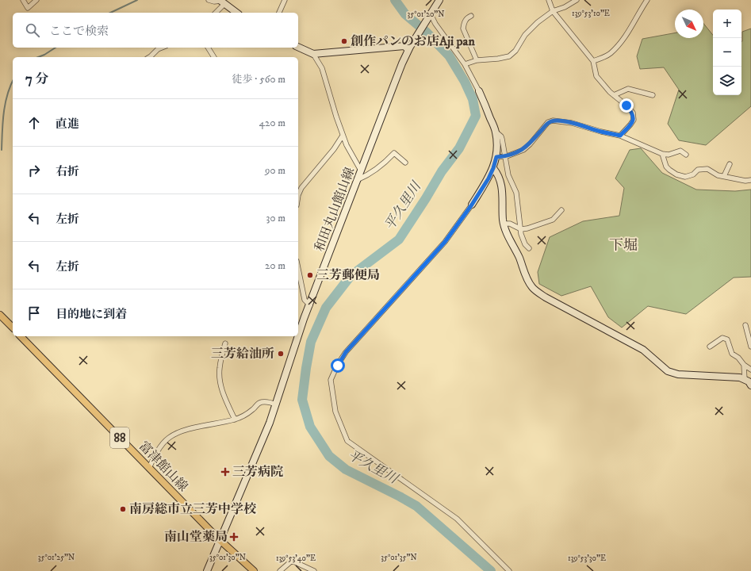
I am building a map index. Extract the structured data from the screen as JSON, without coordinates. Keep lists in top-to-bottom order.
{
  "streets": {
    "main road": ["88", "富津館山線"],
    "street": ["和田丸山館山線"]
  },
  "crossings": [
    ["和田丸山館山線", "富津館山線"]
  ],
  "districts": ["下堀"],
  "water": ["平久里川"],
  "places": {
    "other": [
      "創作パンのお店Aji pan",
      "三芳郵便局",
      "三芳給油所",
      "南房総市立三芳中学校"
    ],
    "health": ["三芳病院", "南山堂薬局"]
  },
  "north": "bottom right",
  "page": {
    "map_buttons": ["+", "−"],
    "search": "ここで検索",
    "heading": ["7 分", "徒歩 · 560 m"],
    "list": [
      ["直進", "420 m"],
      ["右折", "90 m"],
      ["左折", "30 m"],
      ["左折", "20 m"],
      "目的地に到着"
    ]
  },
  "coordinates": [
    "139°53'10\"E",
    "35°01'20\"N",
    "35°01'25\"N",
    "35°01'30\"N",
    "35°01'35\"N",
    "139°53'40\"E",
    "139°53'30\"E"
  ]
}
